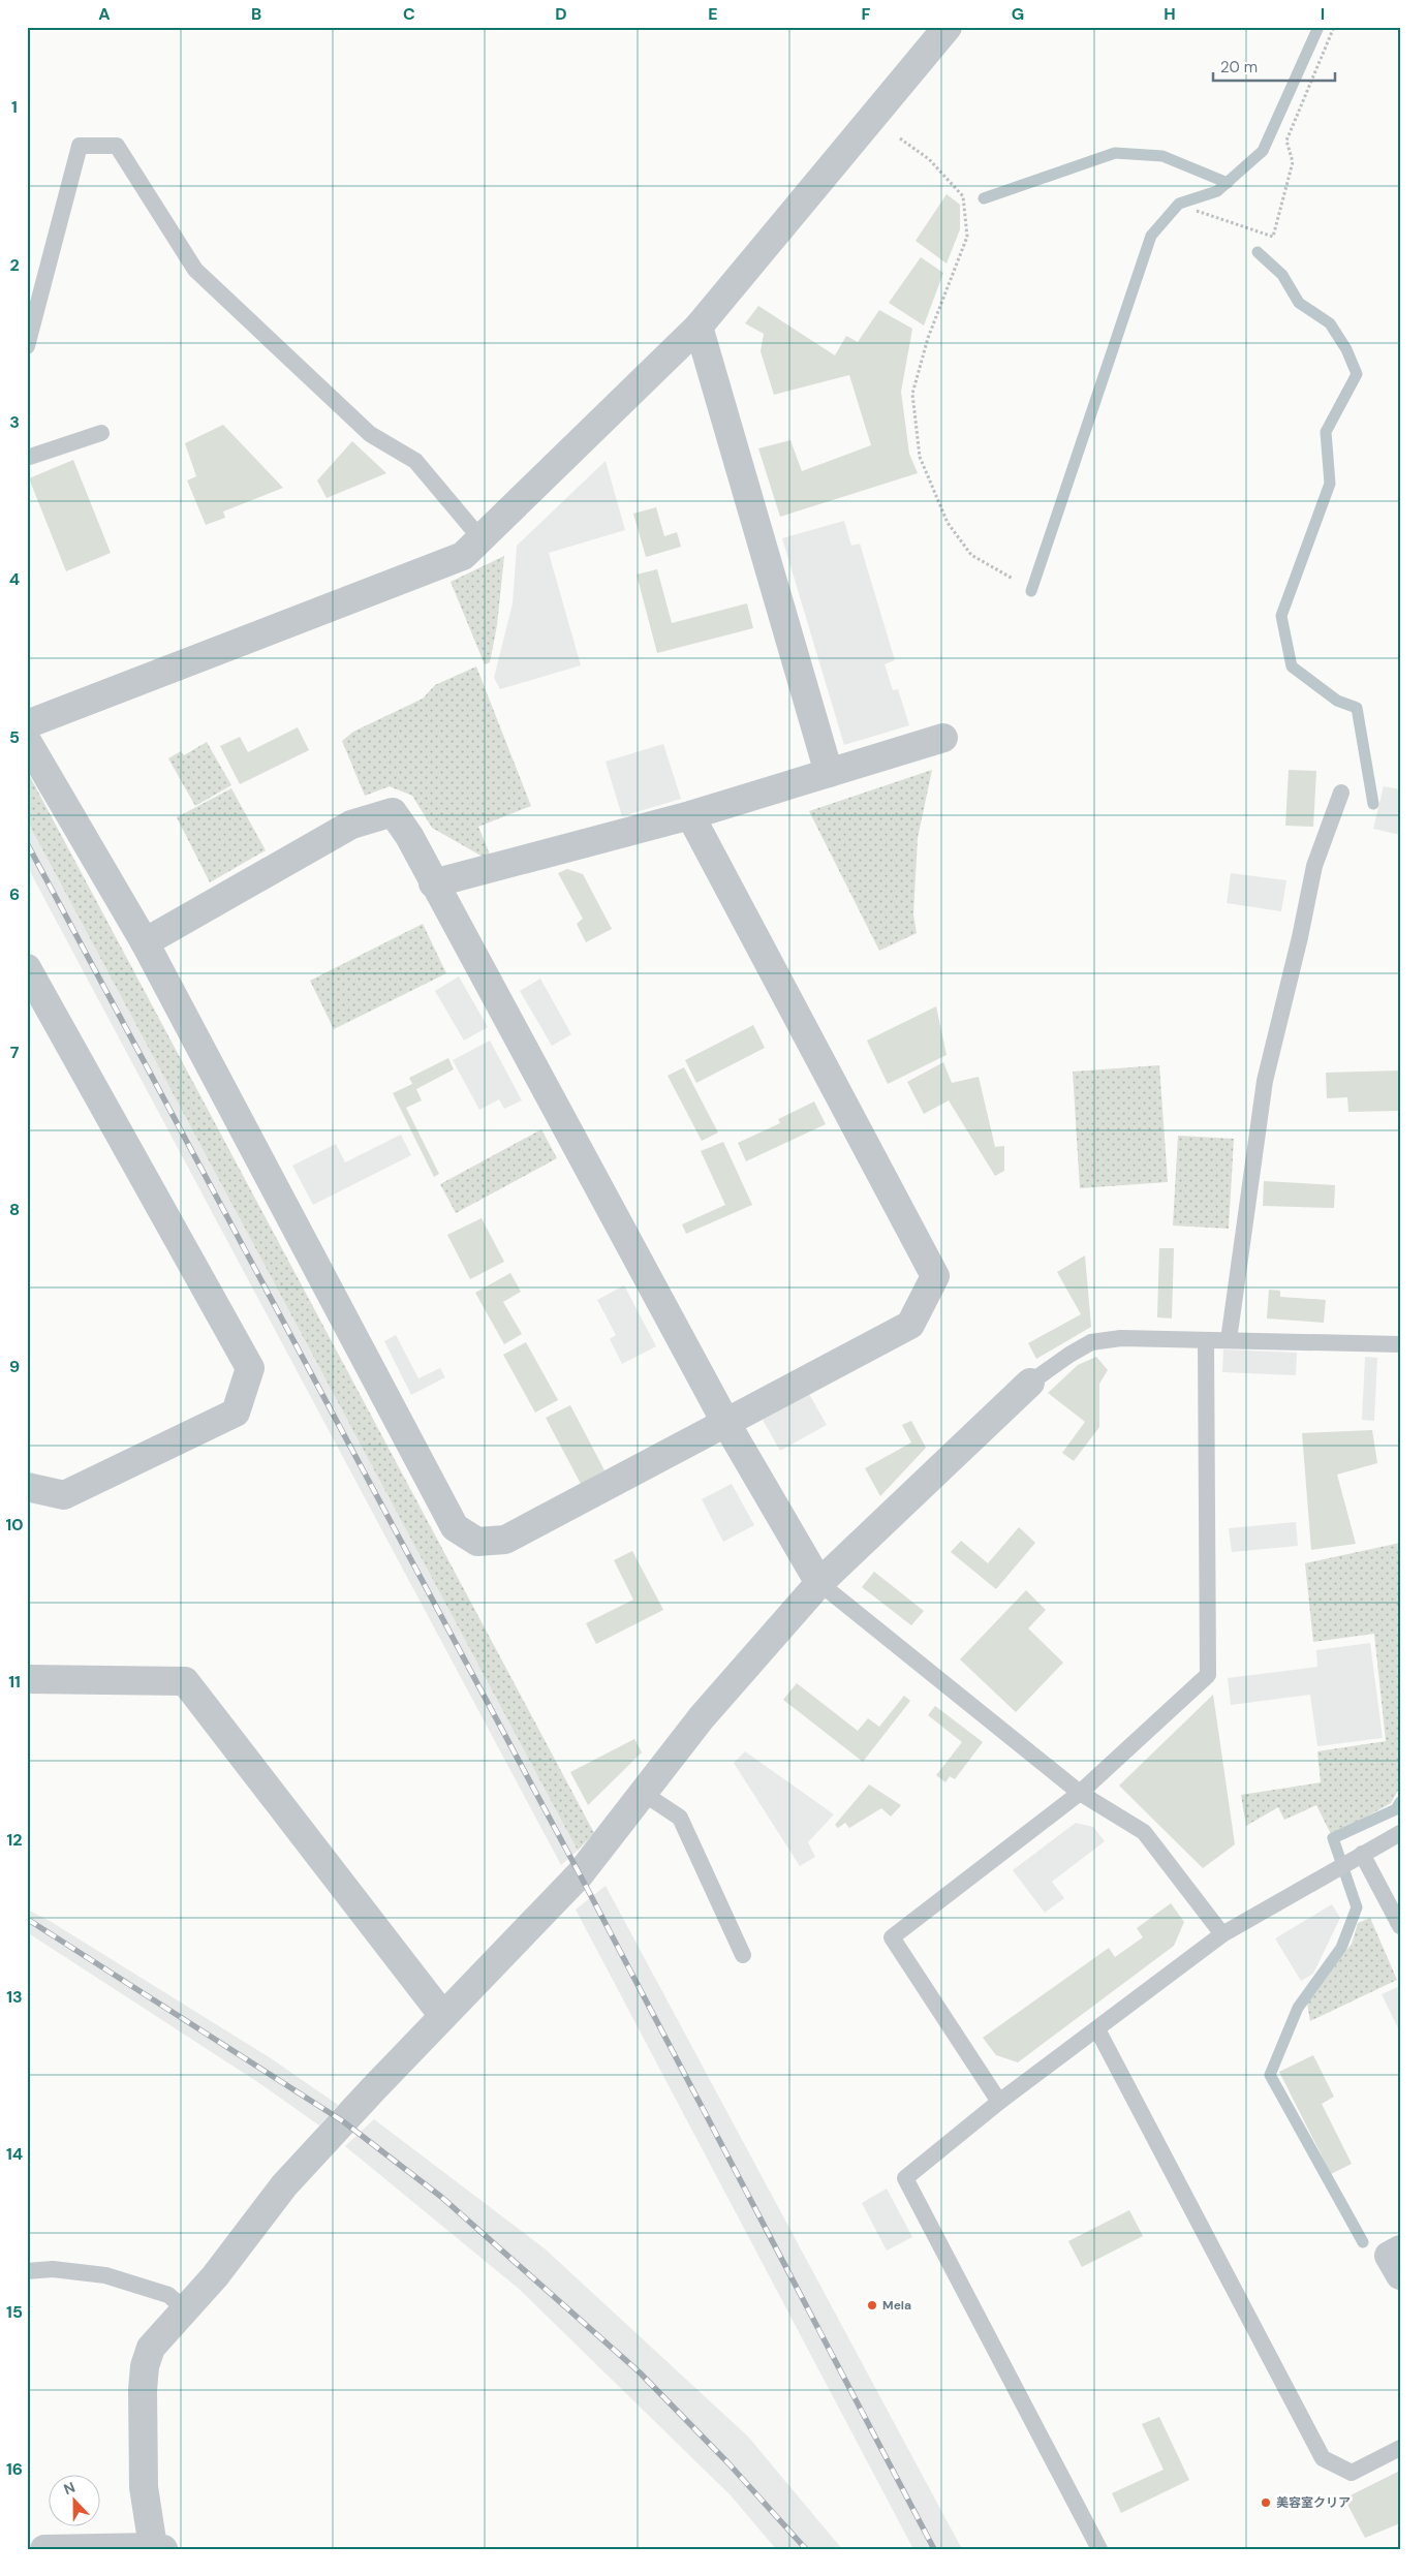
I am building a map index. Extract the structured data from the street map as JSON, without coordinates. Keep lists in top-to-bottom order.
{
  "places": ["Mela", "美容室クリア"],
  "scale_bar": "20 m",
  "north": "top",
  "grid": {
    "columns": [
      "A",
      "B",
      "C",
      "D",
      "E",
      "F",
      "G",
      "H",
      "I"
    ],
    "rows": [
      "1",
      "2",
      "3",
      "4",
      "5",
      "6",
      "7",
      "8",
      "9",
      "10",
      "11",
      "12",
      "13",
      "14",
      "15",
      "16"
    ]
  }
}
